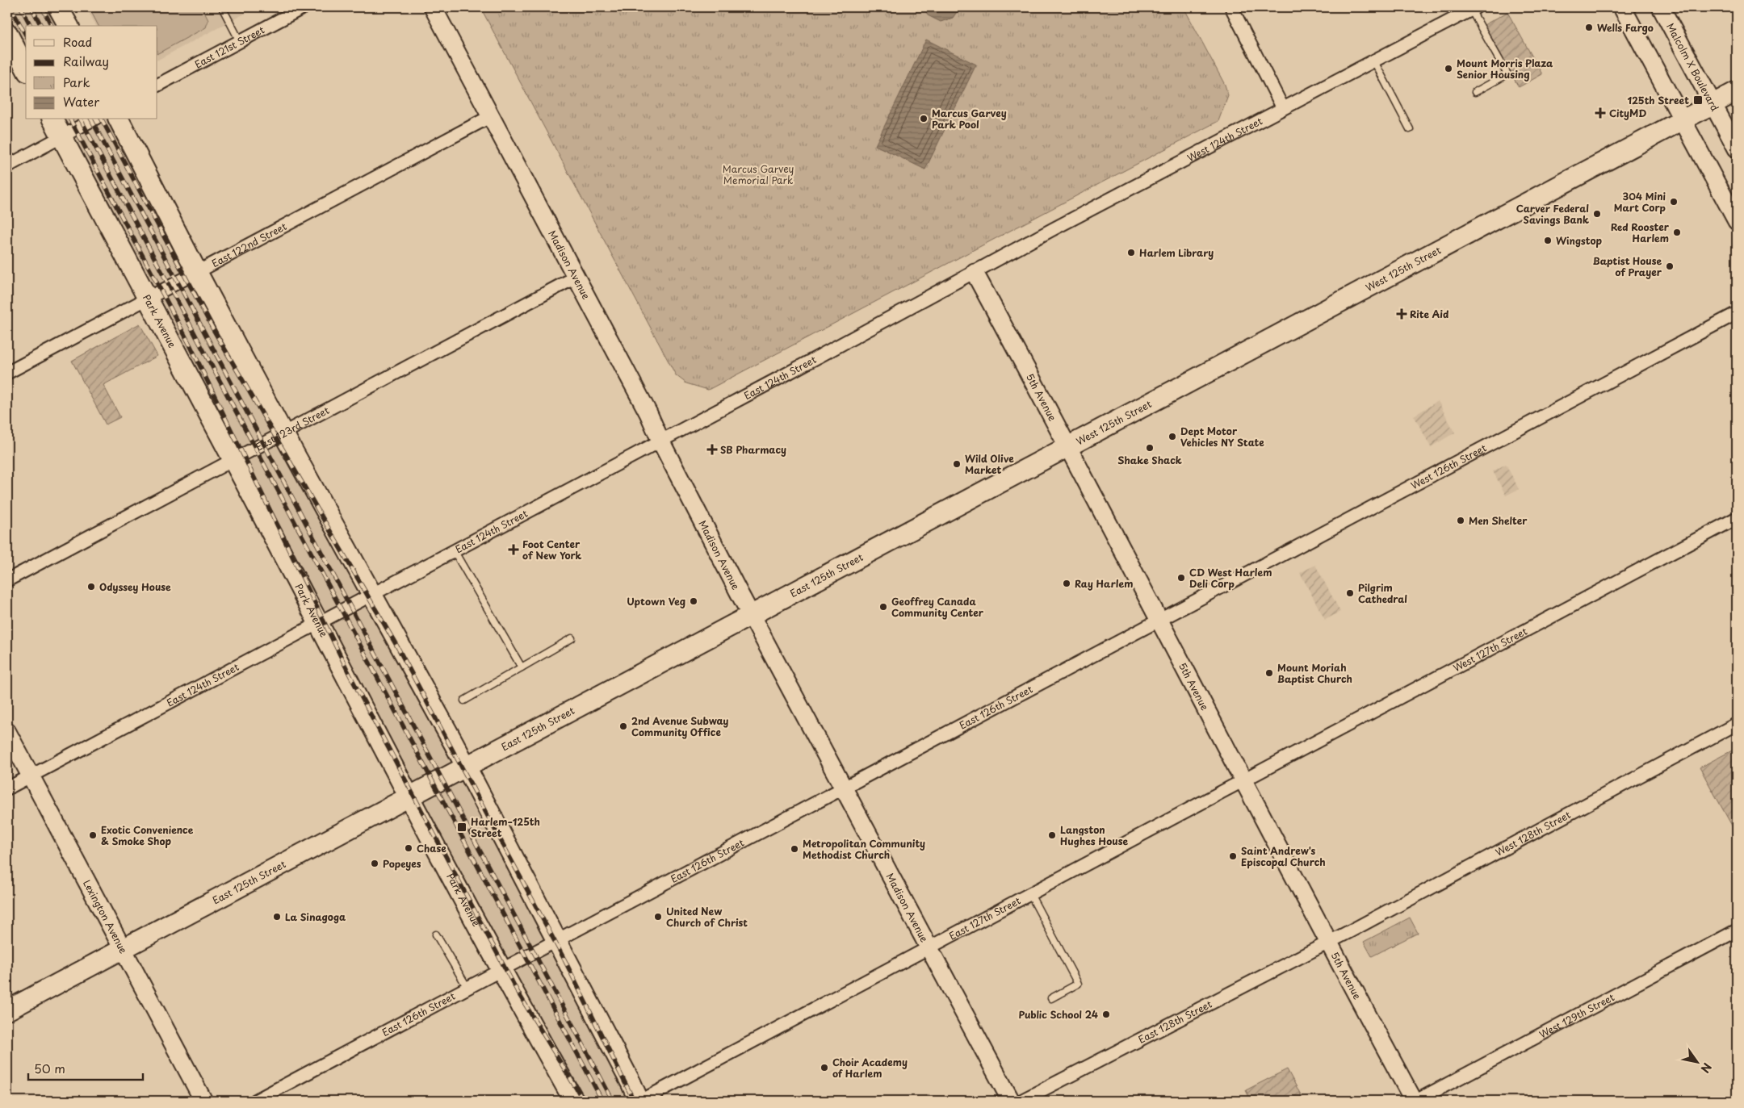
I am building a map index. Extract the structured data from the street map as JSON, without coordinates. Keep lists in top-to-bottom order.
{
  "streets": {
    "main road": [
      "Malcolm X Boulevard",
      "Madison Avenue",
      "West 125th Street",
      "Park Avenue",
      "5th Avenue",
      "East 125th Street",
      "Lexington Avenue"
    ],
    "street": [
      "East 121st Street",
      "West 124th Street",
      "East 122nd Street",
      "East 124th Street",
      "East 123rd Street",
      "West 126th Street",
      "West 127th Street",
      "East 126th Street",
      "West 128th Street",
      "East 127th Street",
      "West 129th Street",
      "East 128th Street"
    ]
  },
  "crossings": [
    ["Malcolm X Boulevard", "West 125th Street"],
    ["West 124th Street", "East 124th Street"],
    ["West 124th Street", "5th Avenue"],
    ["East 122nd Street", "Madison Avenue"],
    ["East 122nd Street", "Park Avenue"],
    ["Madison Avenue", "East 124th Street"],
    ["Madison Avenue", "East 123rd Street"],
    ["Madison Avenue", "East 125th Street"],
    ["Madison Avenue", "East 126th Street"],
    ["Madison Avenue", "East 127th Street"],
    ["West 125th Street", "5th Avenue"],
    ["West 125th Street", "East 125th Street"],
    ["Park Avenue", "East 124th Street"],
    ["Park Avenue", "East 123rd Street"],
    ["Park Avenue", "East 125th Street"],
    ["Park Avenue", "East 126th Street"],
    ["East 124th Street", "5th Avenue"],
    ["East 124th Street", "Lexington Avenue"],
    ["5th Avenue", "West 126th Street"],
    ["5th Avenue", "East 125th Street"],
    ["5th Avenue", "West 127th Street"],
    ["5th Avenue", "East 126th Street"],
    ["5th Avenue", "West 128th Street"],
    ["5th Avenue", "East 127th Street"],
    ["5th Avenue", "West 129th Street"],
    ["5th Avenue", "East 128th Street"],
    ["West 126th Street", "East 126th Street"],
    ["East 125th Street", "Lexington Avenue"],
    ["West 127th Street", "East 127th Street"],
    ["West 128th Street", "East 128th Street"]
  ],
  "parks": ["Marcus Garvey Memorial Park"],
  "places": {
    "other": [
      "Wells Fargo",
      "Mount Morris Plaza Senior Housing",
      "Marcus Garvey Park Pool",
      "304 Mini Mart Corp",
      "Carver Federal Savings Bank",
      "Red Rooster Harlem",
      "Wingstop",
      "Harlem Library",
      "Baptist House of Prayer",
      "Dept Motor Vehicles NY State",
      "Shake Shack",
      "Wild Olive Market",
      "Men Shelter",
      "CD West Harlem Deli Corp",
      "Ray Harlem",
      "Odyssey House",
      "Pilgrim Cathedral",
      "Uptown Veg",
      "Geoffrey Canada Community Center",
      "Mount Moriah Baptist Church",
      "2nd Avenue Subway Community Office",
      "Exotic Convenience & Smoke Shop",
      "Langston Hughes House",
      "Chase",
      "Metropolitan Community Methodist Church",
      "Saint Andrew's Episcopal Church",
      "Popeyes",
      "La Sinagoga",
      "United New Church of Christ",
      "Public School 24",
      "Choir Academy of Harlem"
    ],
    "transit": ["125th Street", "Harlem–125th Street"],
    "health": [
      "CityMD",
      "Rite Aid",
      "SB Pharmacy",
      "Foot Center of New York"
    ]
  },
  "legend": [
    "Road",
    "Railway",
    "Park",
    "Water"
  ],
  "scale_bar": "50 m",
  "north": "bottom right"
}
